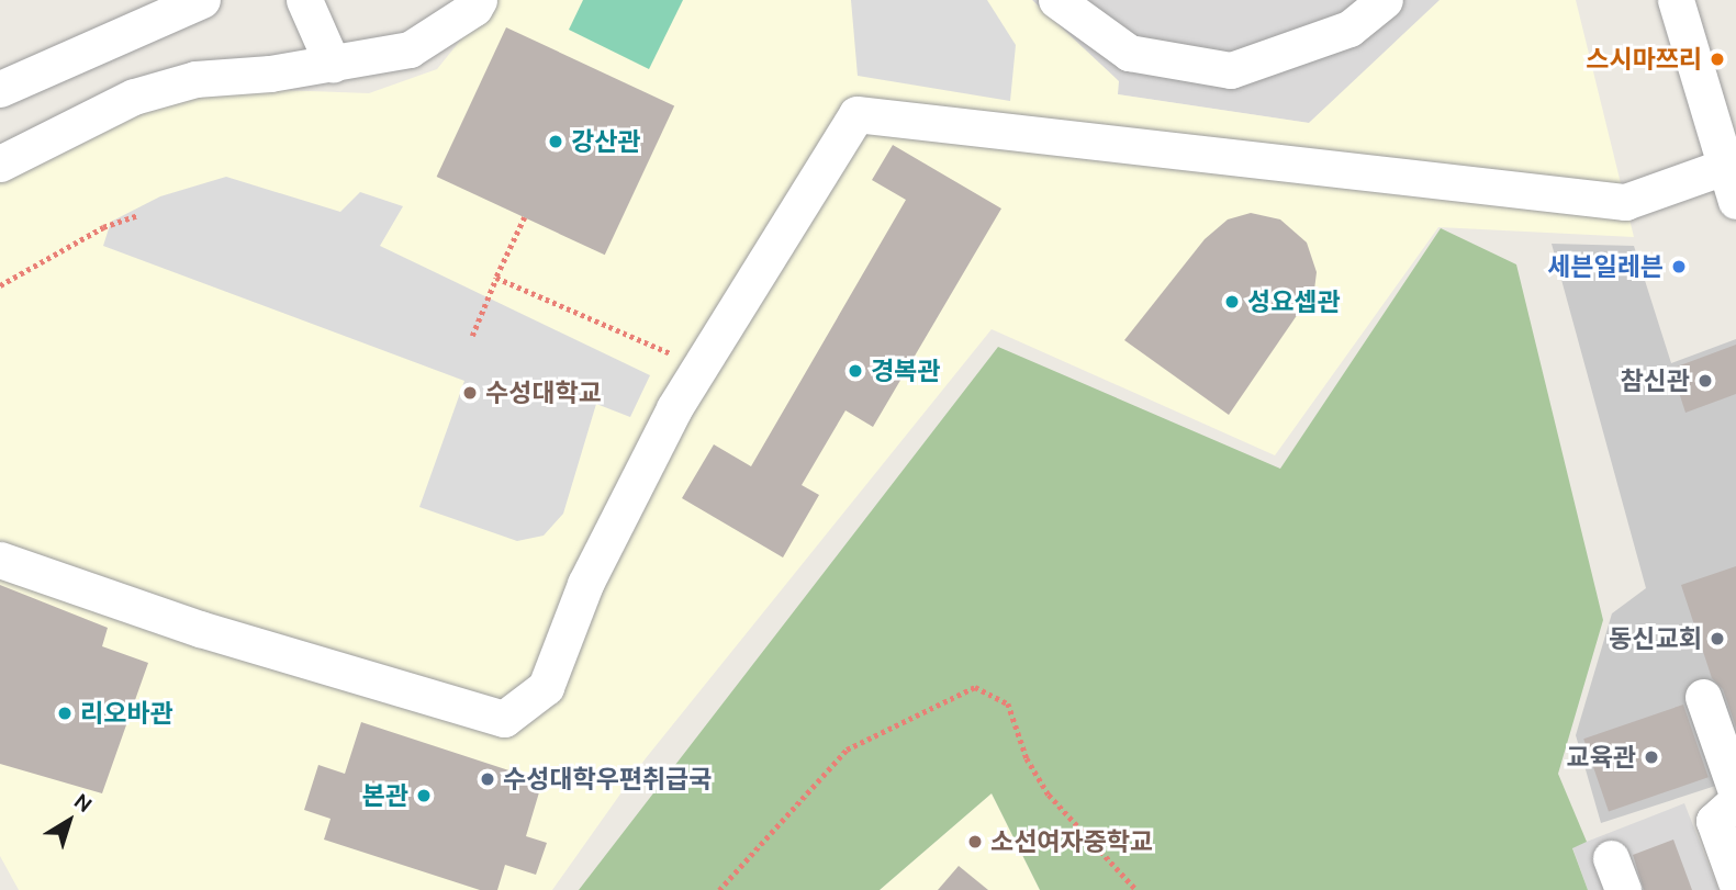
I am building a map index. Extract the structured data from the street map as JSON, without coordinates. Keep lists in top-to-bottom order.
{
  "places": [
    "스시마쯔리",
    "강산관",
    "세븐일레븐",
    "성요셉관",
    "경복관",
    "참신관",
    "수성대학교",
    "동신교회",
    "리오바관",
    "교육관",
    "수성대학우편취급국",
    "본관",
    "소선여자중학교"
  ],
  "north": "top right"
}
